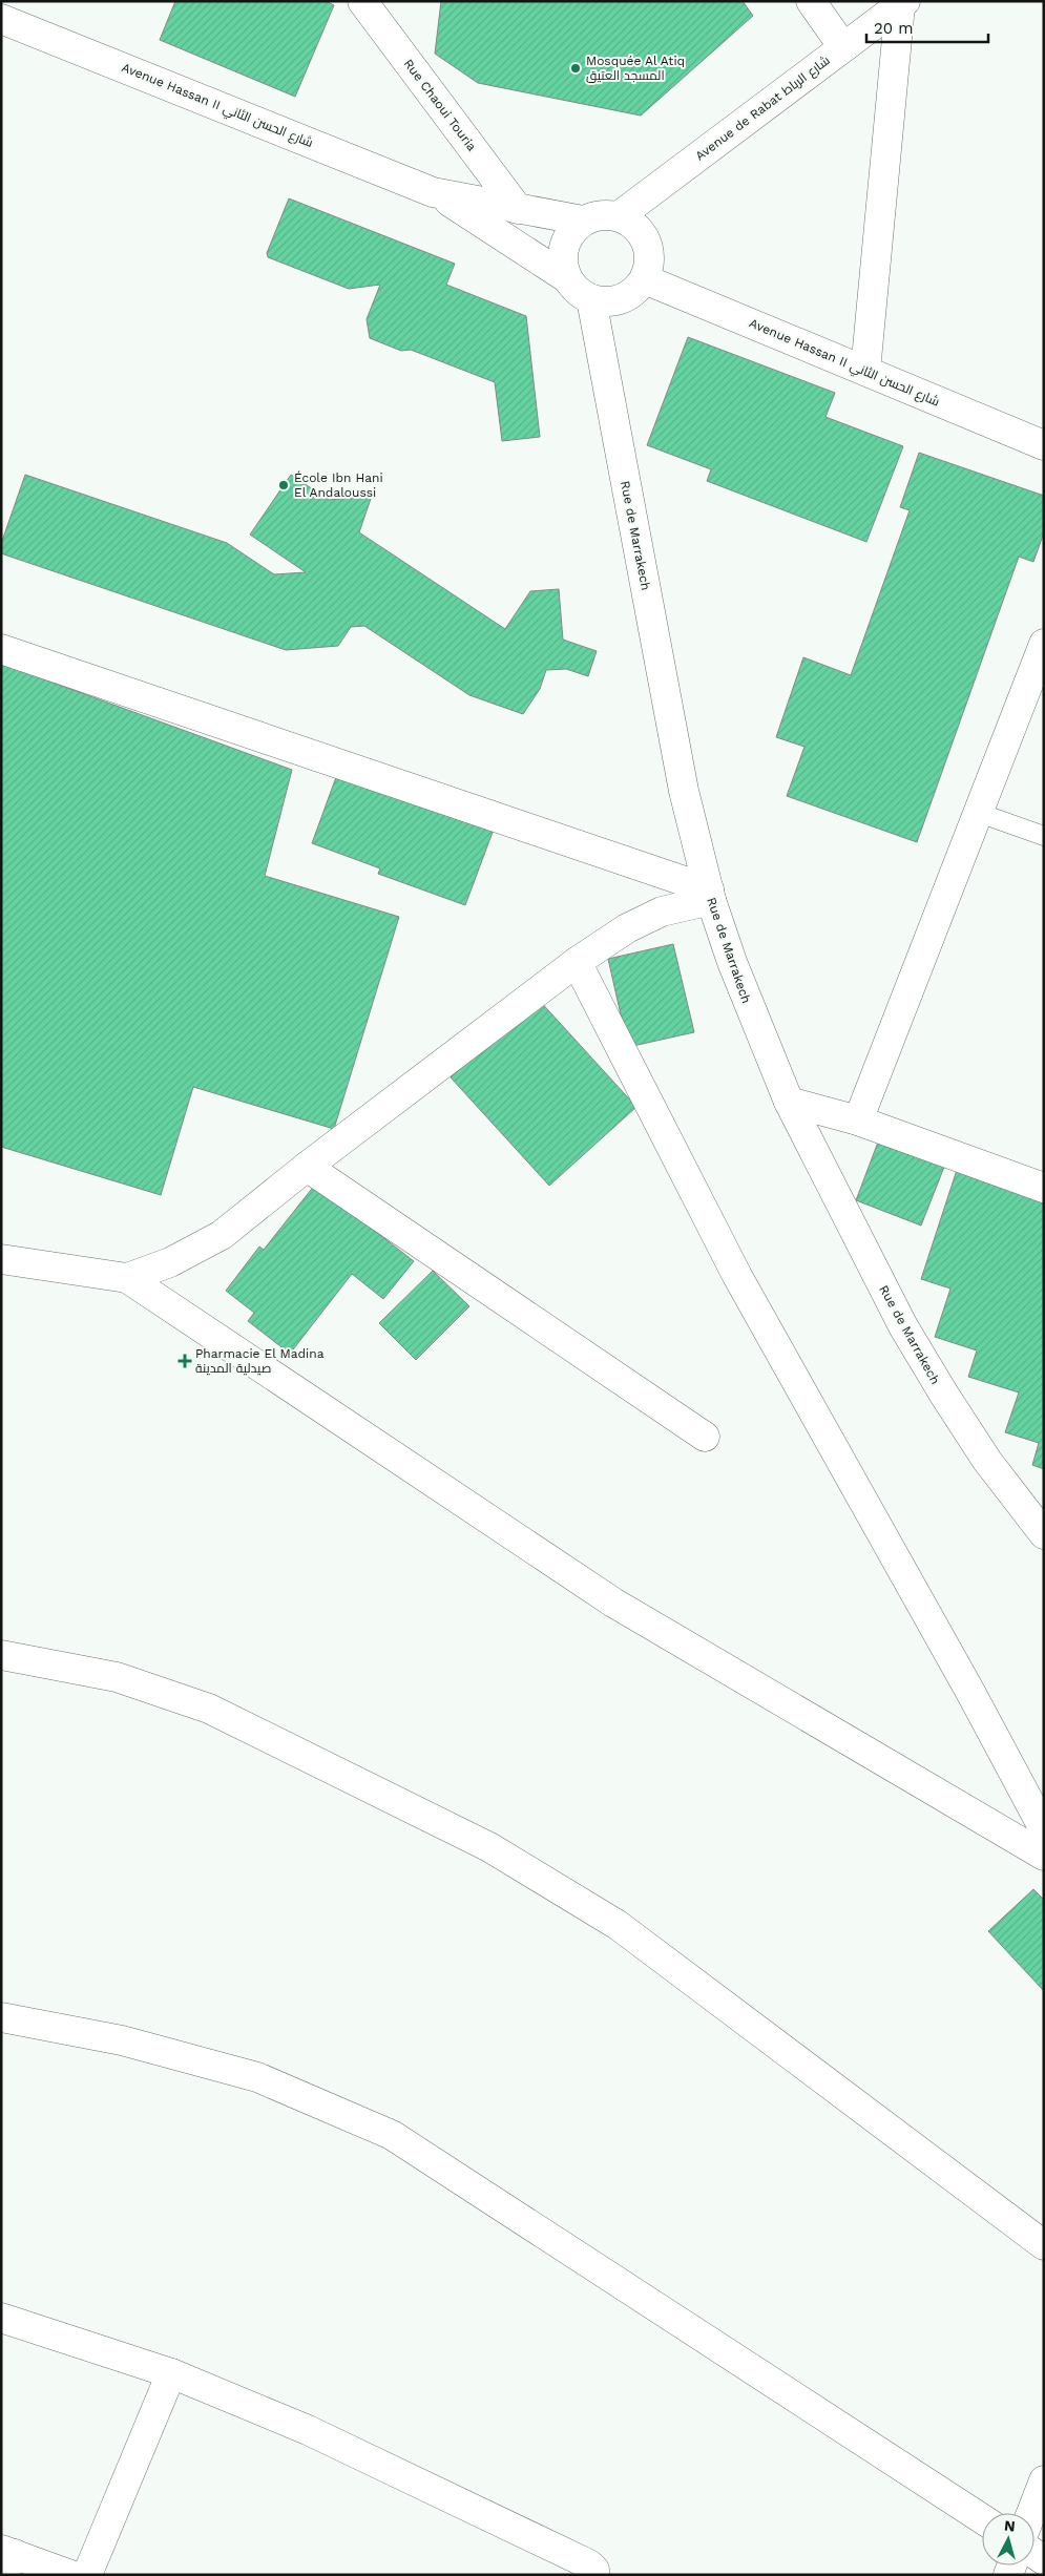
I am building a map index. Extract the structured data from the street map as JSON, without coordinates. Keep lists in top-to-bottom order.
{
  "streets": {
    "street": [
      "Avenue Hassan II شارع الحسن الثاني",
      "Rue Chaoui Touria",
      "Avenue de Rabat شارع الرباط",
      "Rue de Marrakech"
    ]
  },
  "crossings": [
    ["Avenue Hassan II شارع الحسن الثاني", "Rue Chaoui Touria"],
    ["Avenue Hassan II شارع الحسن الثاني", "Avenue de Rabat شارع الرباط"],
    ["Avenue Hassan II شارع الحسن الثاني", "Rue de Marrakech"],
    ["Avenue de Rabat شارع الرباط", "Rue de Marrakech"]
  ],
  "places": {
    "other": ["Mosquée Al Atiq المسجد العتيق", "École Ibn Hani El Andaloussi"],
    "health": ["Pharmacie El Madina صيدلية المدينة"]
  },
  "scale_bar": "20 m",
  "north": "top"
}
